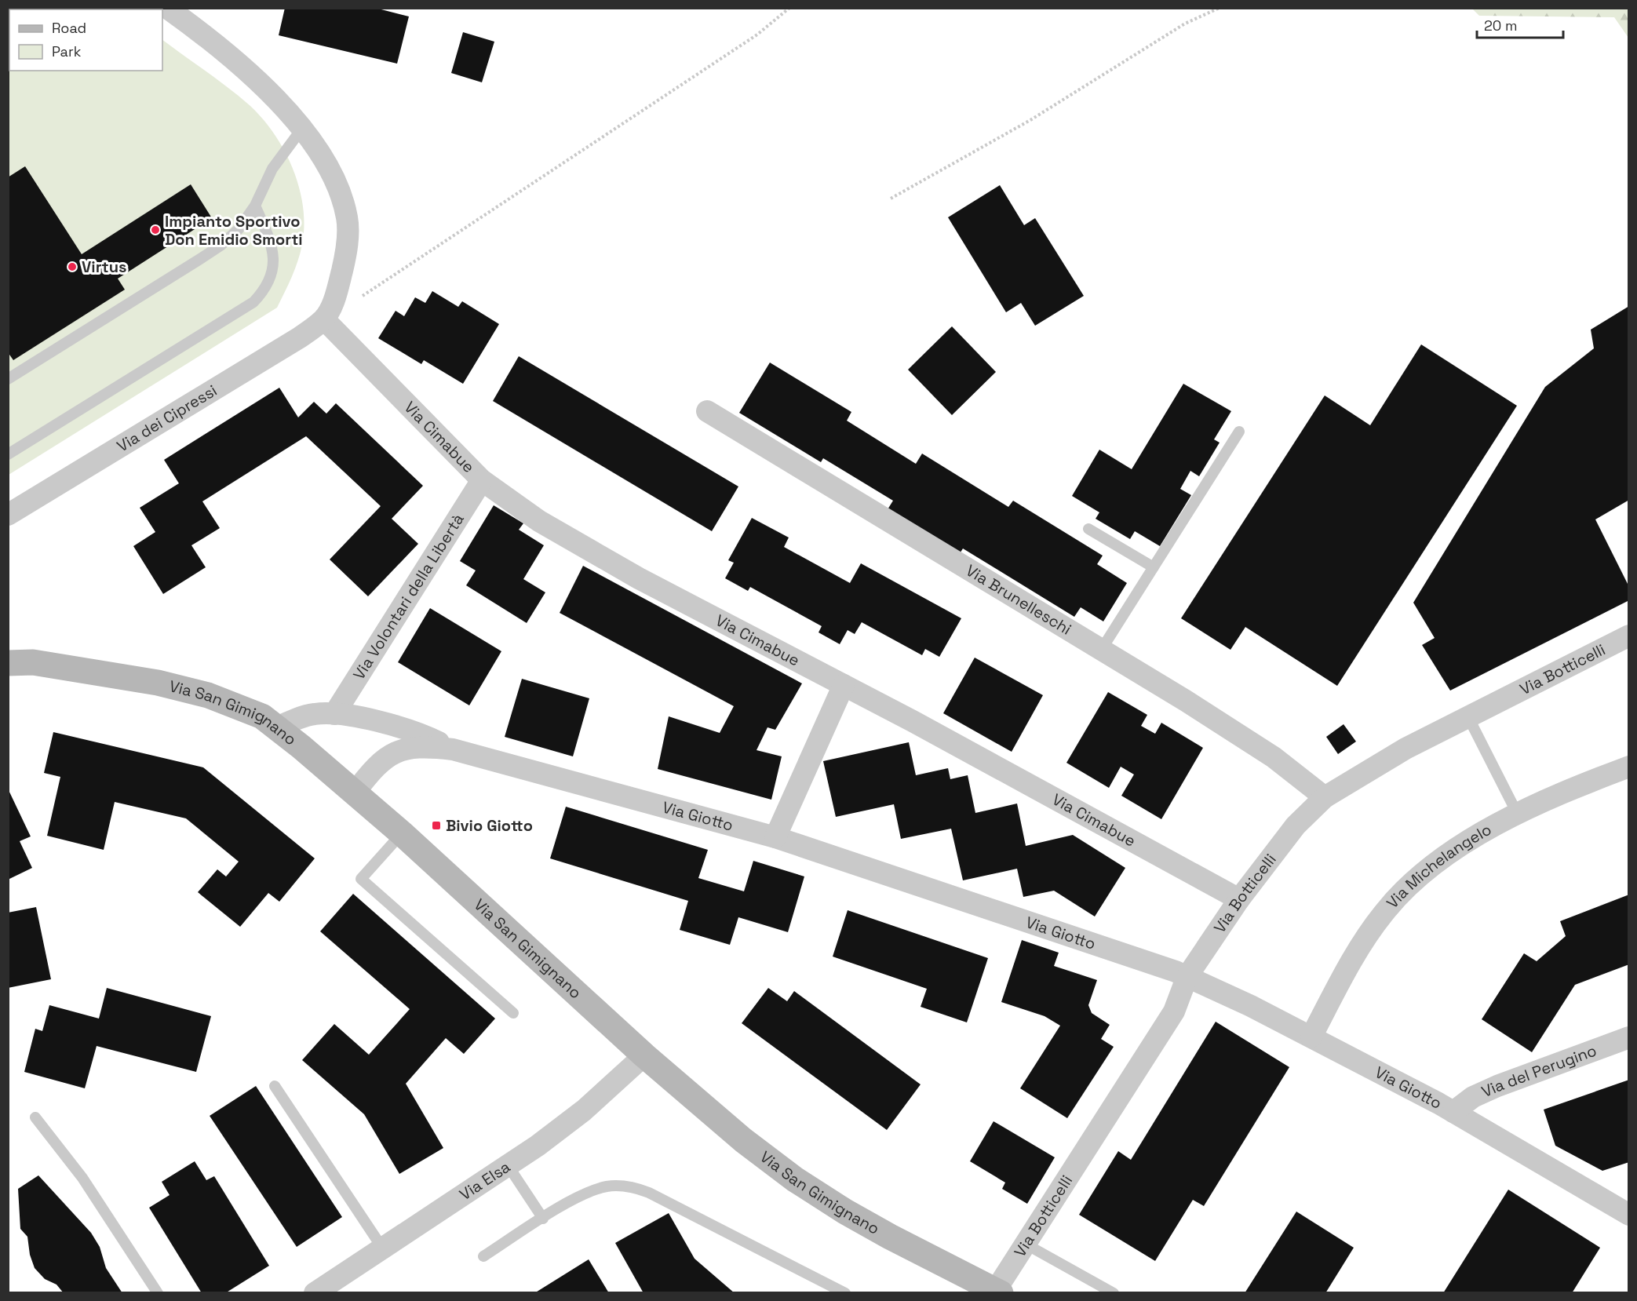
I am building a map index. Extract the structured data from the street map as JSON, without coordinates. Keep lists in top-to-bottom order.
{
  "streets": {
    "main road": ["Via San Gimignano"],
    "street": [
      "Via dei Cipressi",
      "Via Cimabue",
      "Via Volontari della Libertà",
      "Via Brunelleschi",
      "Via Botticelli",
      "Via Giotto",
      "Via Michelangelo",
      "Via del Perugino",
      "Via Elsa"
    ]
  },
  "crossings": [
    ["Via dei Cipressi", "Via Cimabue"],
    ["Via Cimabue", "Via Volontari della Libertà"],
    ["Via Cimabue", "Via Botticelli"],
    ["Via Volontari della Libertà", "Via Giotto"],
    ["Via Brunelleschi", "Via Botticelli"],
    ["Via Botticelli", "Via San Gimignano"],
    ["Via Botticelli", "Via Giotto"],
    ["Via San Gimignano", "Via Giotto"],
    ["Via San Gimignano", "Via Elsa"],
    ["Via Giotto", "Via Michelangelo"],
    ["Via Giotto", "Via del Perugino"]
  ],
  "places": {
    "other": ["Impianto Sportivo Don Emidio Smorti", "Virtus"],
    "transit": ["Bivio Giotto"]
  },
  "legend": ["Road", "Park"],
  "scale_bar": "20 m"
}
